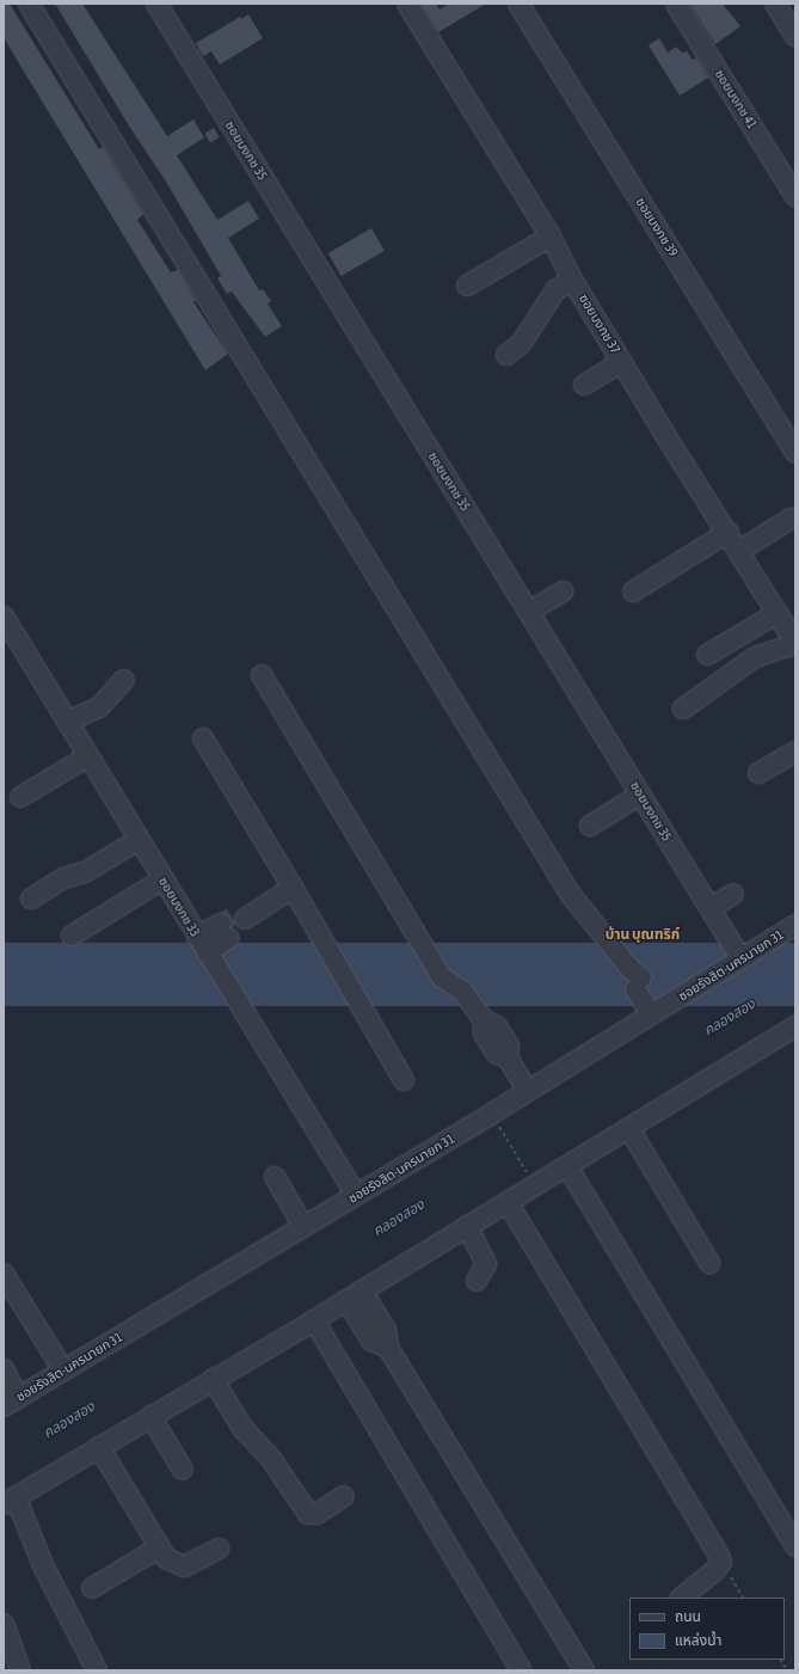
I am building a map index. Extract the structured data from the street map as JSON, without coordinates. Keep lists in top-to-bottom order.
{
  "streets": {
    "street": [
      "ซอยบงกช 41",
      "ซอยบงกช 35",
      "ซอยบงกช 39",
      "ซอยบงกช 37",
      "ซอยบงกช 33",
      "ซอยรังสิต-นครนายก 31"
    ]
  },
  "crossings": [
    ["ซอยบงกช 35", "ซอยรังสิต-นครนายก 31"],
    ["ซอยบงกช 33", "ซอยรังสิต-นครนายก 31"]
  ],
  "districts": ["บ้าน บุณฑริก์"],
  "water": ["คลองสอง"],
  "legend": ["ถนน", "แหล่งน้ำ"]
}
